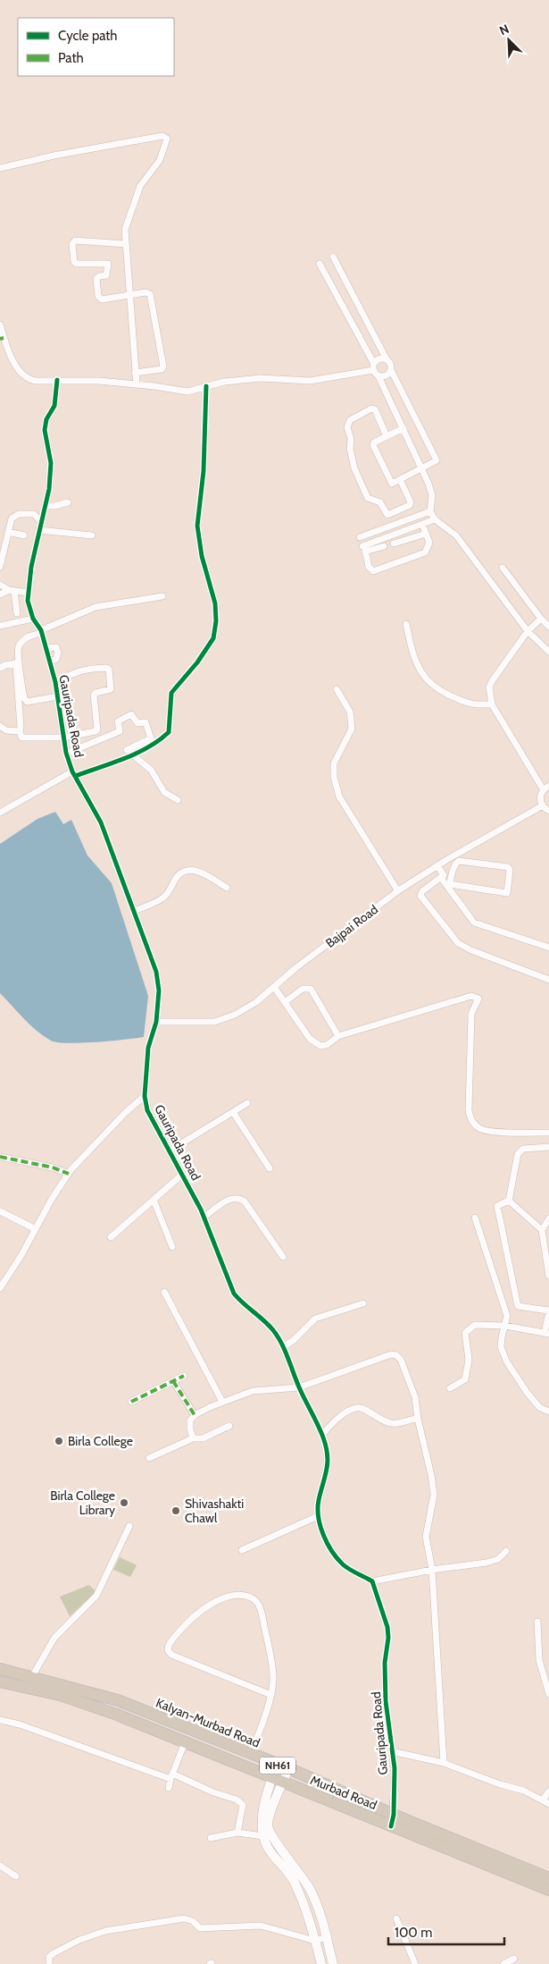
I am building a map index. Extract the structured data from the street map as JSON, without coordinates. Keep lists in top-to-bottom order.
{
  "streets": {
    "highway": ["Kalyan-Murbad Road", "NH61", "Murbad Road"],
    "street": ["Gauripada Road", "Bajpai Road"]
  },
  "crossings": [
    ["Gauripada Road", "Bajpai Road"],
    ["Gauripada Road", "Kalyan-Murbad Road"],
    ["Gauripada Road", "Murbad Road"],
    ["Kalyan-Murbad Road", "Murbad Road"]
  ],
  "places": ["Birla College", "Birla College Library", "Shivashakti Chawl"],
  "legend": ["Cycle path", "Path"],
  "scale_bar": "100 m",
  "north": "top left"
}
